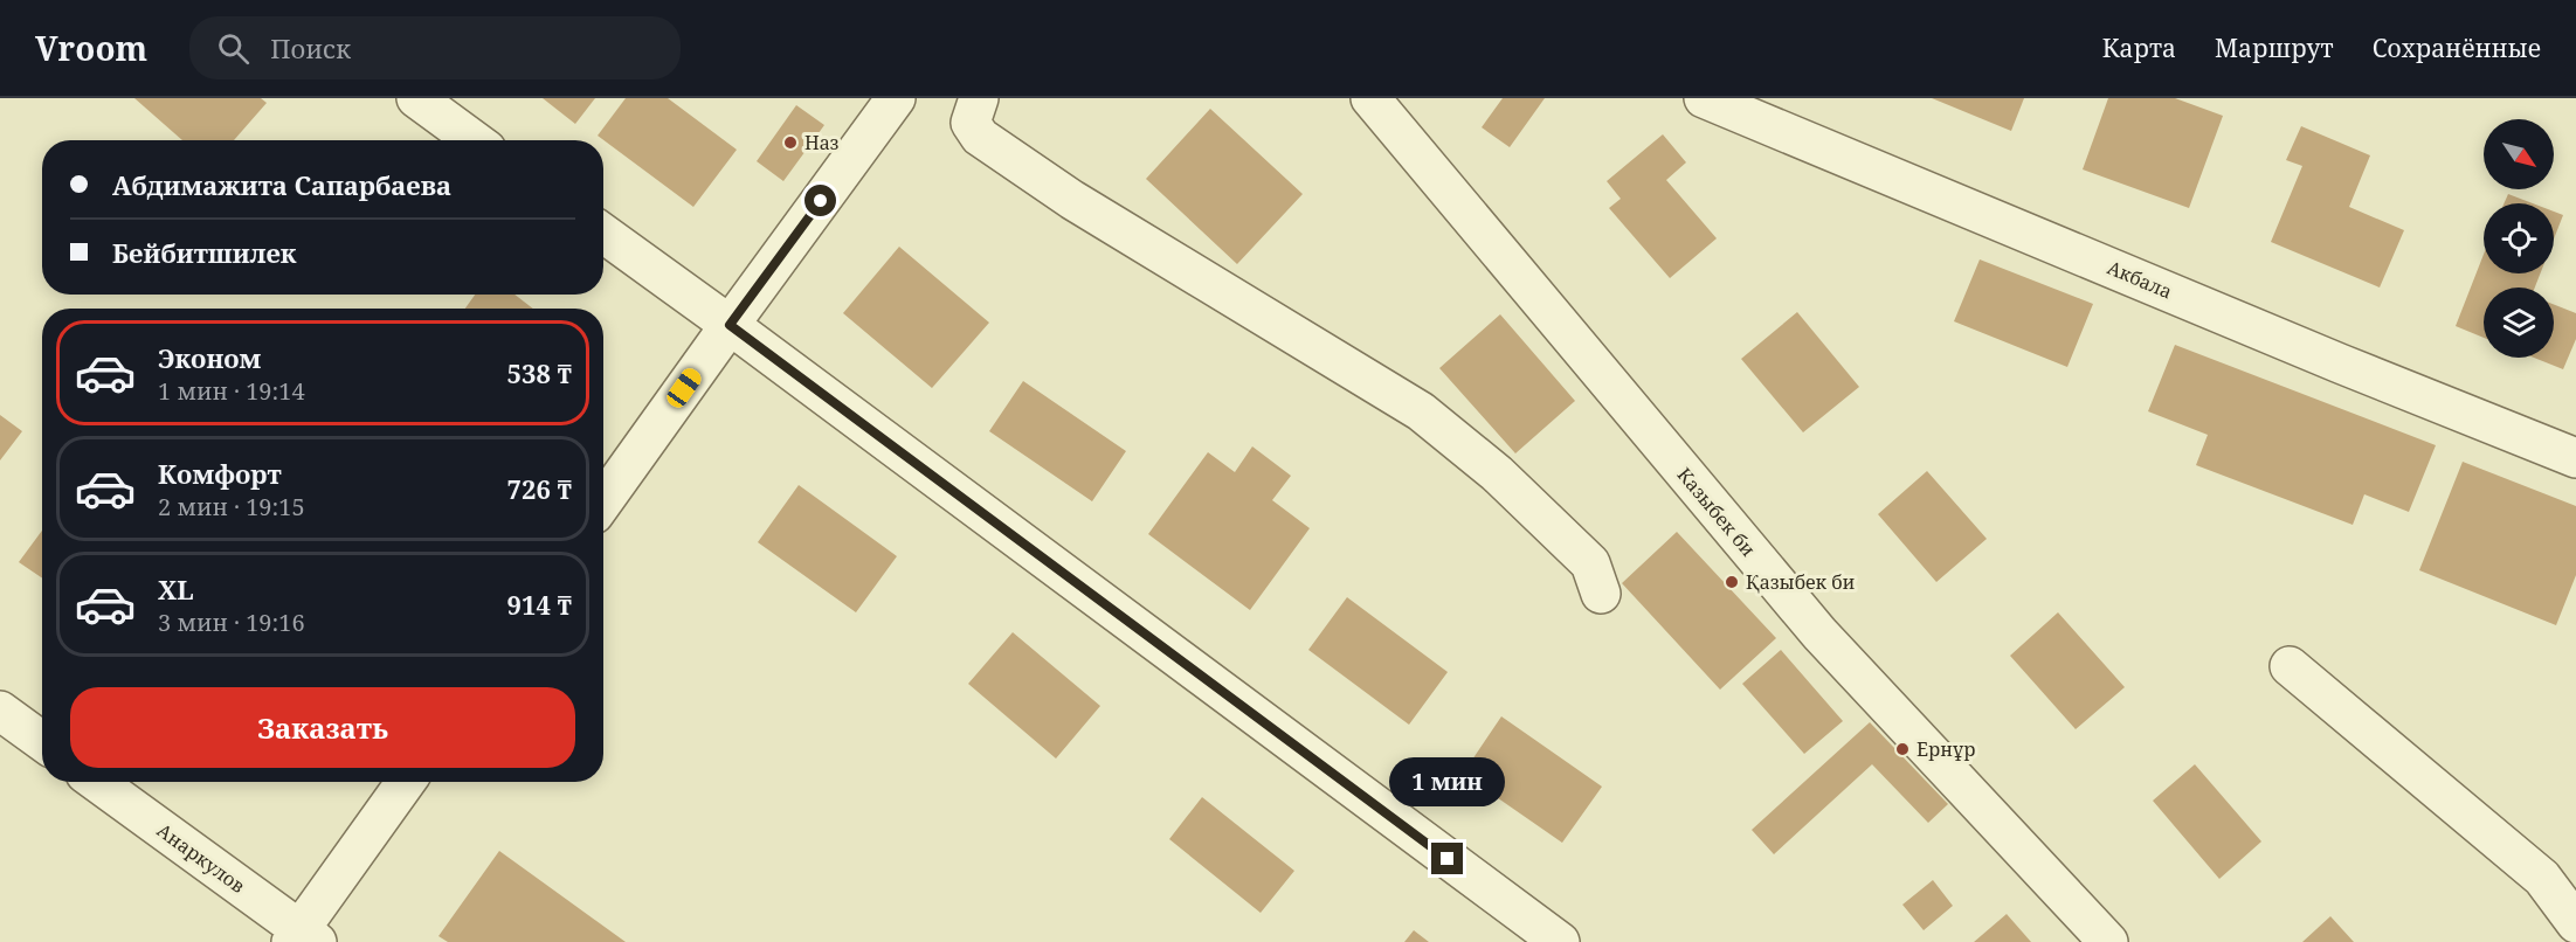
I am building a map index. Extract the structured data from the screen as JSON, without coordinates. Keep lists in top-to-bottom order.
{
  "streets": {
    "street": ["Акбала", "Казыбек би", "Анаркулов"]
  },
  "places": ["Наз", "Қазыбек би", "Ернұр"],
  "north": "bottom right",
  "page": {
    "header": "Vroom",
    "search": "Поиск",
    "nav": ["Карта", "Маршрут", "Сохранённые"],
    "banner": ["Абдимажита Сапарбаева", "Бейбитшилек"],
    "list": [
      {
        "name": "Эконом",
        "note": "1 мин · 19:14",
        "value": "538 ₸"
      },
      {
        "name": "Комфорт",
        "note": "2 мин · 19:15",
        "value": "726 ₸"
      },
      {
        "name": "XL",
        "note": "3 мин · 19:16",
        "value": "914 ₸"
      }
    ],
    "buttons": "Заказать",
    "bubble": "1 мин"
  }
}
